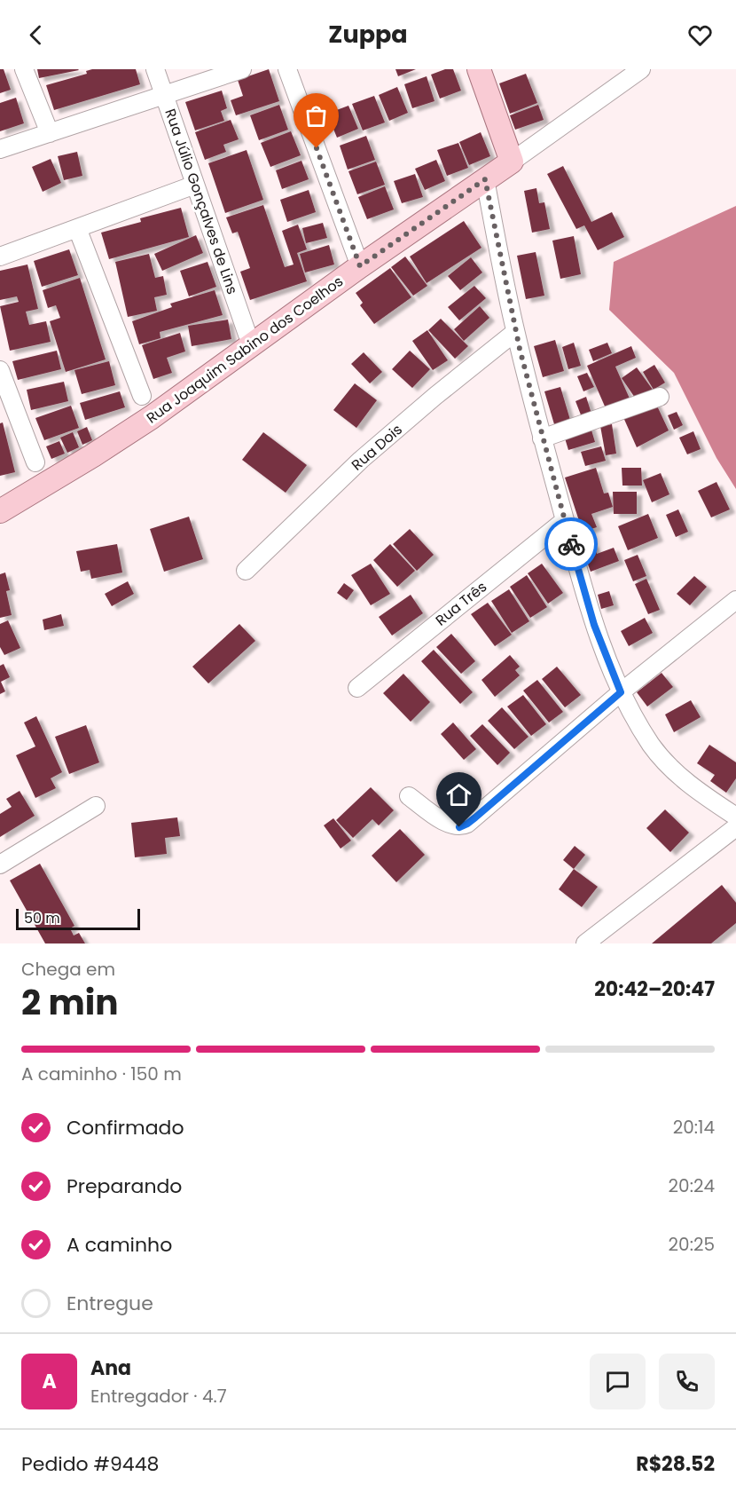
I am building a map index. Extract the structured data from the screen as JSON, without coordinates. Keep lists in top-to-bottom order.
{
  "streets": {
    "main road": ["Rua Joaquim Sabino dos Coelhos"],
    "street": ["Rua Júlio Gonçalves de Lins", "Rua Dois", "Rua Três"]
  },
  "scale_bar": "50 m",
  "page": {
    "header": "Zuppa",
    "scale": "50 m",
    "heading": ["2 min", "Chega em", "20:42–20:47"],
    "panel": [
      "Ana",
      "Entregador · 4.7",
      "Pedido #9448",
      "R$28.52"
    ],
    "bar": "A caminho · 150 m",
    "list": [
      ["Confirmado", "20:14"],
      ["Preparando", "20:24"],
      ["A caminho", "20:25"],
      "Entregue"
    ],
    "round": "A"
  }
}
